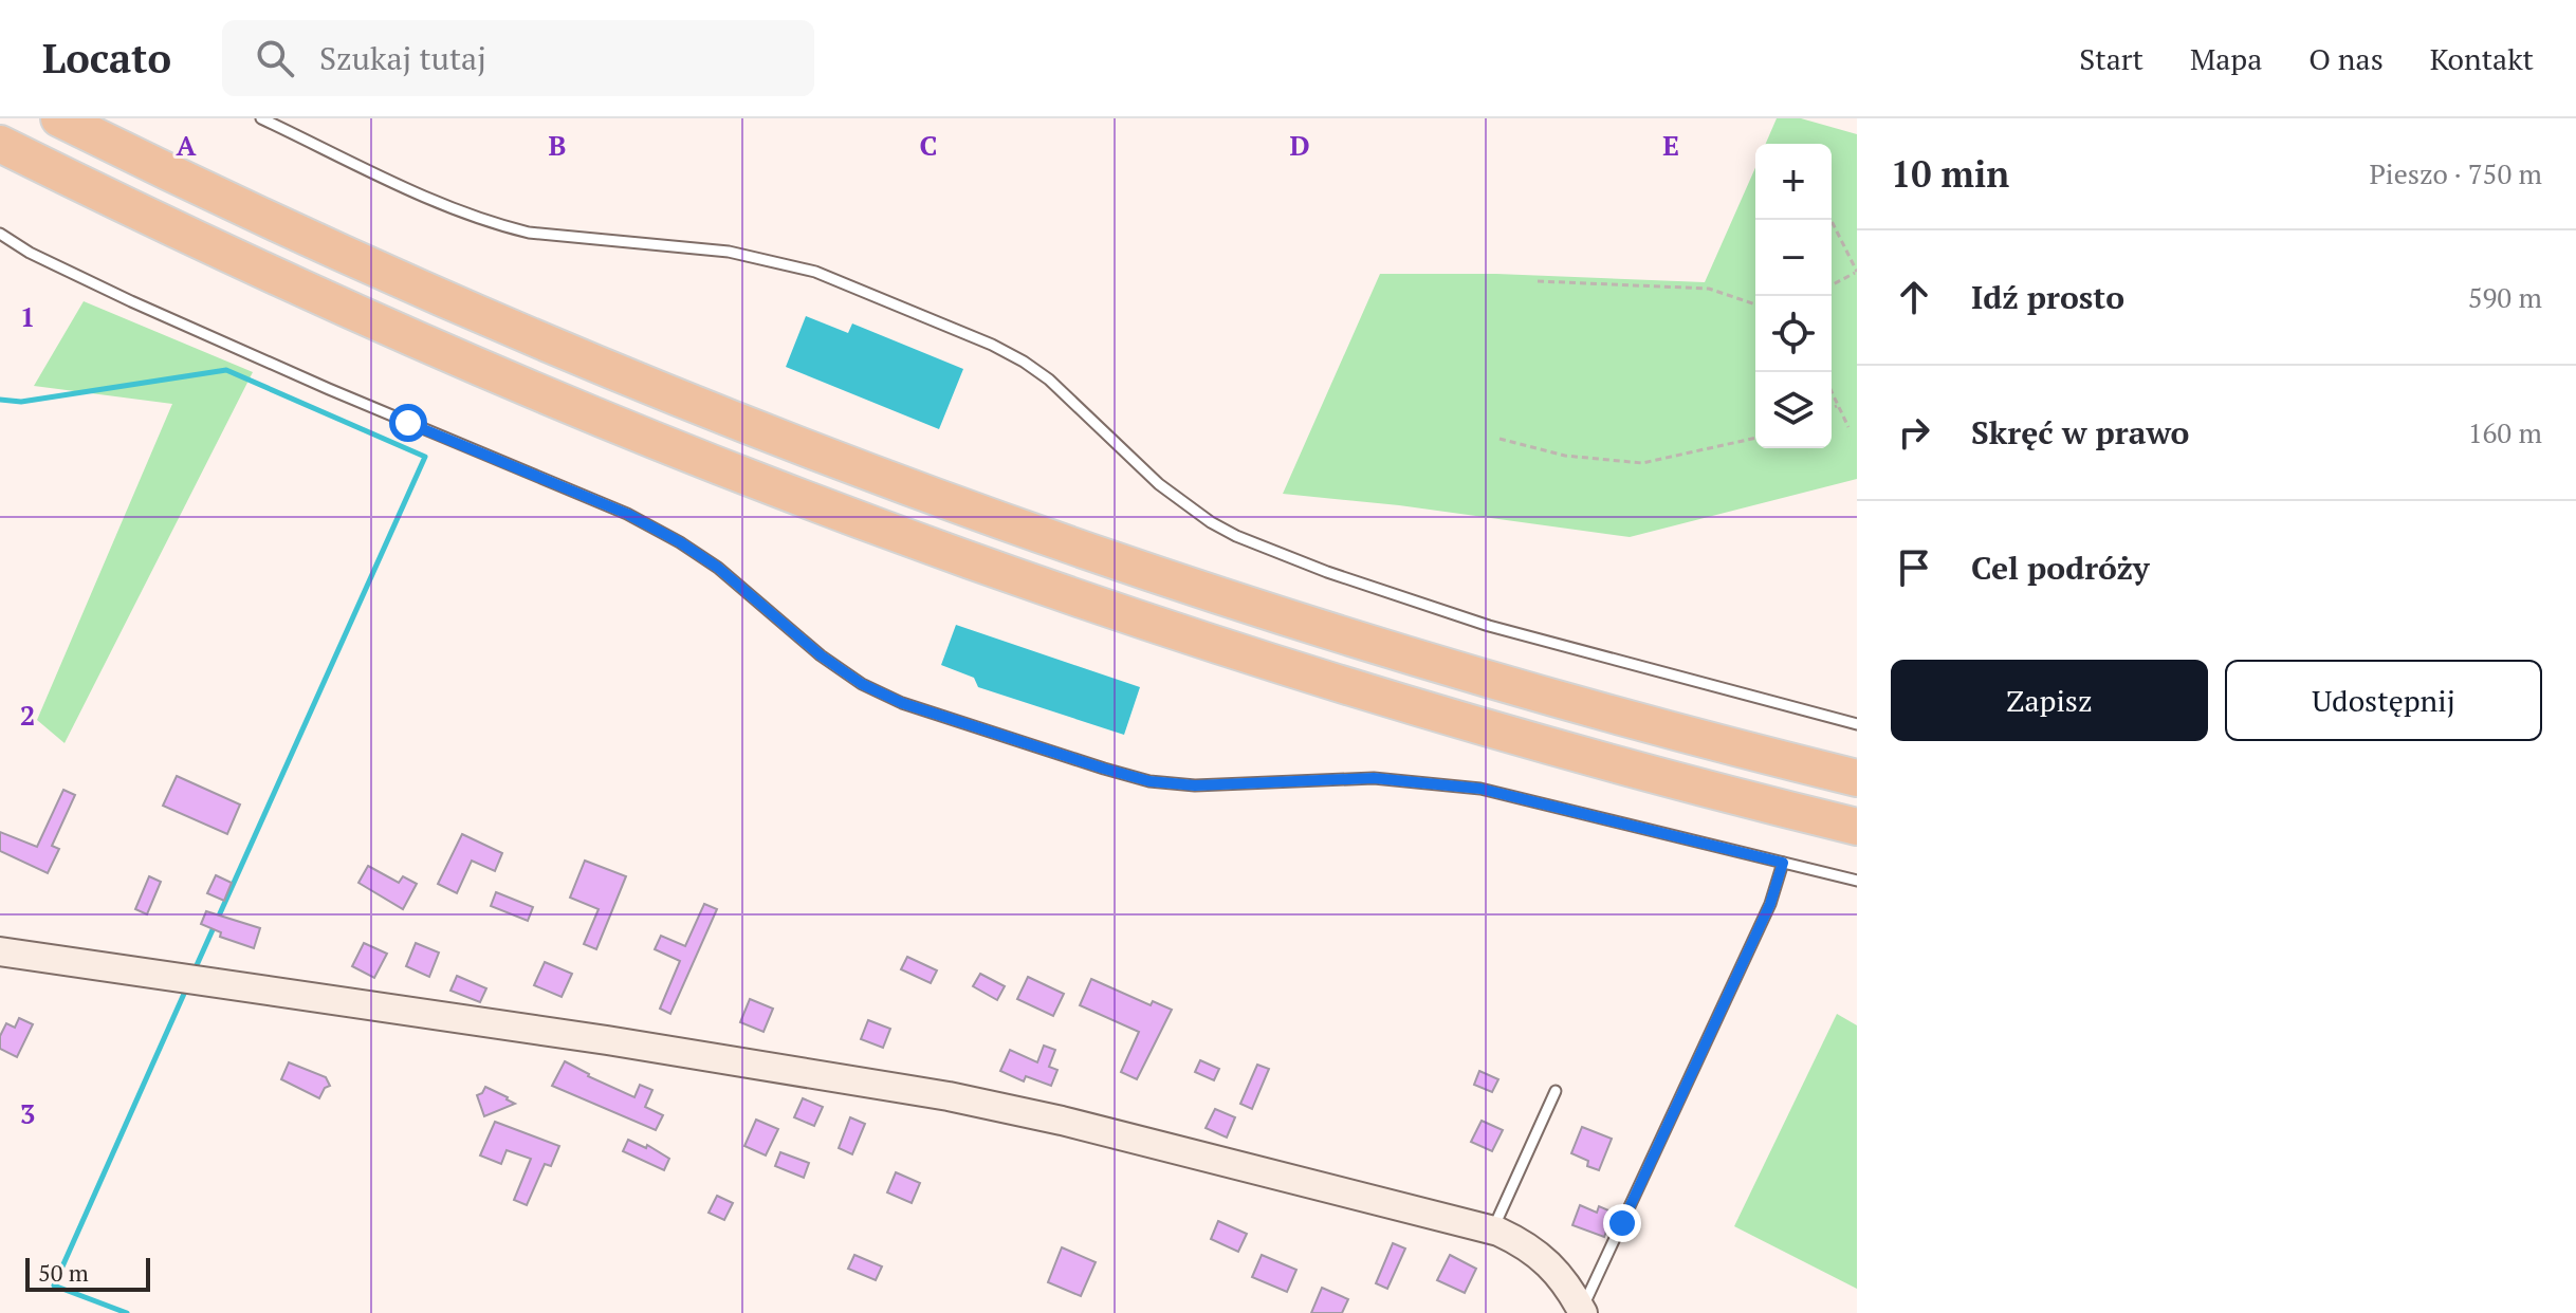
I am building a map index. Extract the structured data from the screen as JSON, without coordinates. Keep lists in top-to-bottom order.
{
  "scale_bar": "50 m",
  "page": {
    "header": "Locato",
    "search": "Szukaj tutaj",
    "nav": [
      "Start",
      "Mapa",
      "O nas",
      "Kontakt"
    ],
    "heading": ["10 min", "Pieszo · 750 m"],
    "map_buttons": ["+", "−"],
    "list": [
      ["Idź prosto", "590 m"],
      ["Skręć w prawo", "160 m"],
      "Cel podróży"
    ],
    "buttons": ["Zapisz", "Udostępnij"],
    "scale": "50 m"
  },
  "grid": {
    "columns": [
      "A",
      "B",
      "C",
      "D",
      "E"
    ],
    "rows": ["1", "2", "3"]
  }
}
